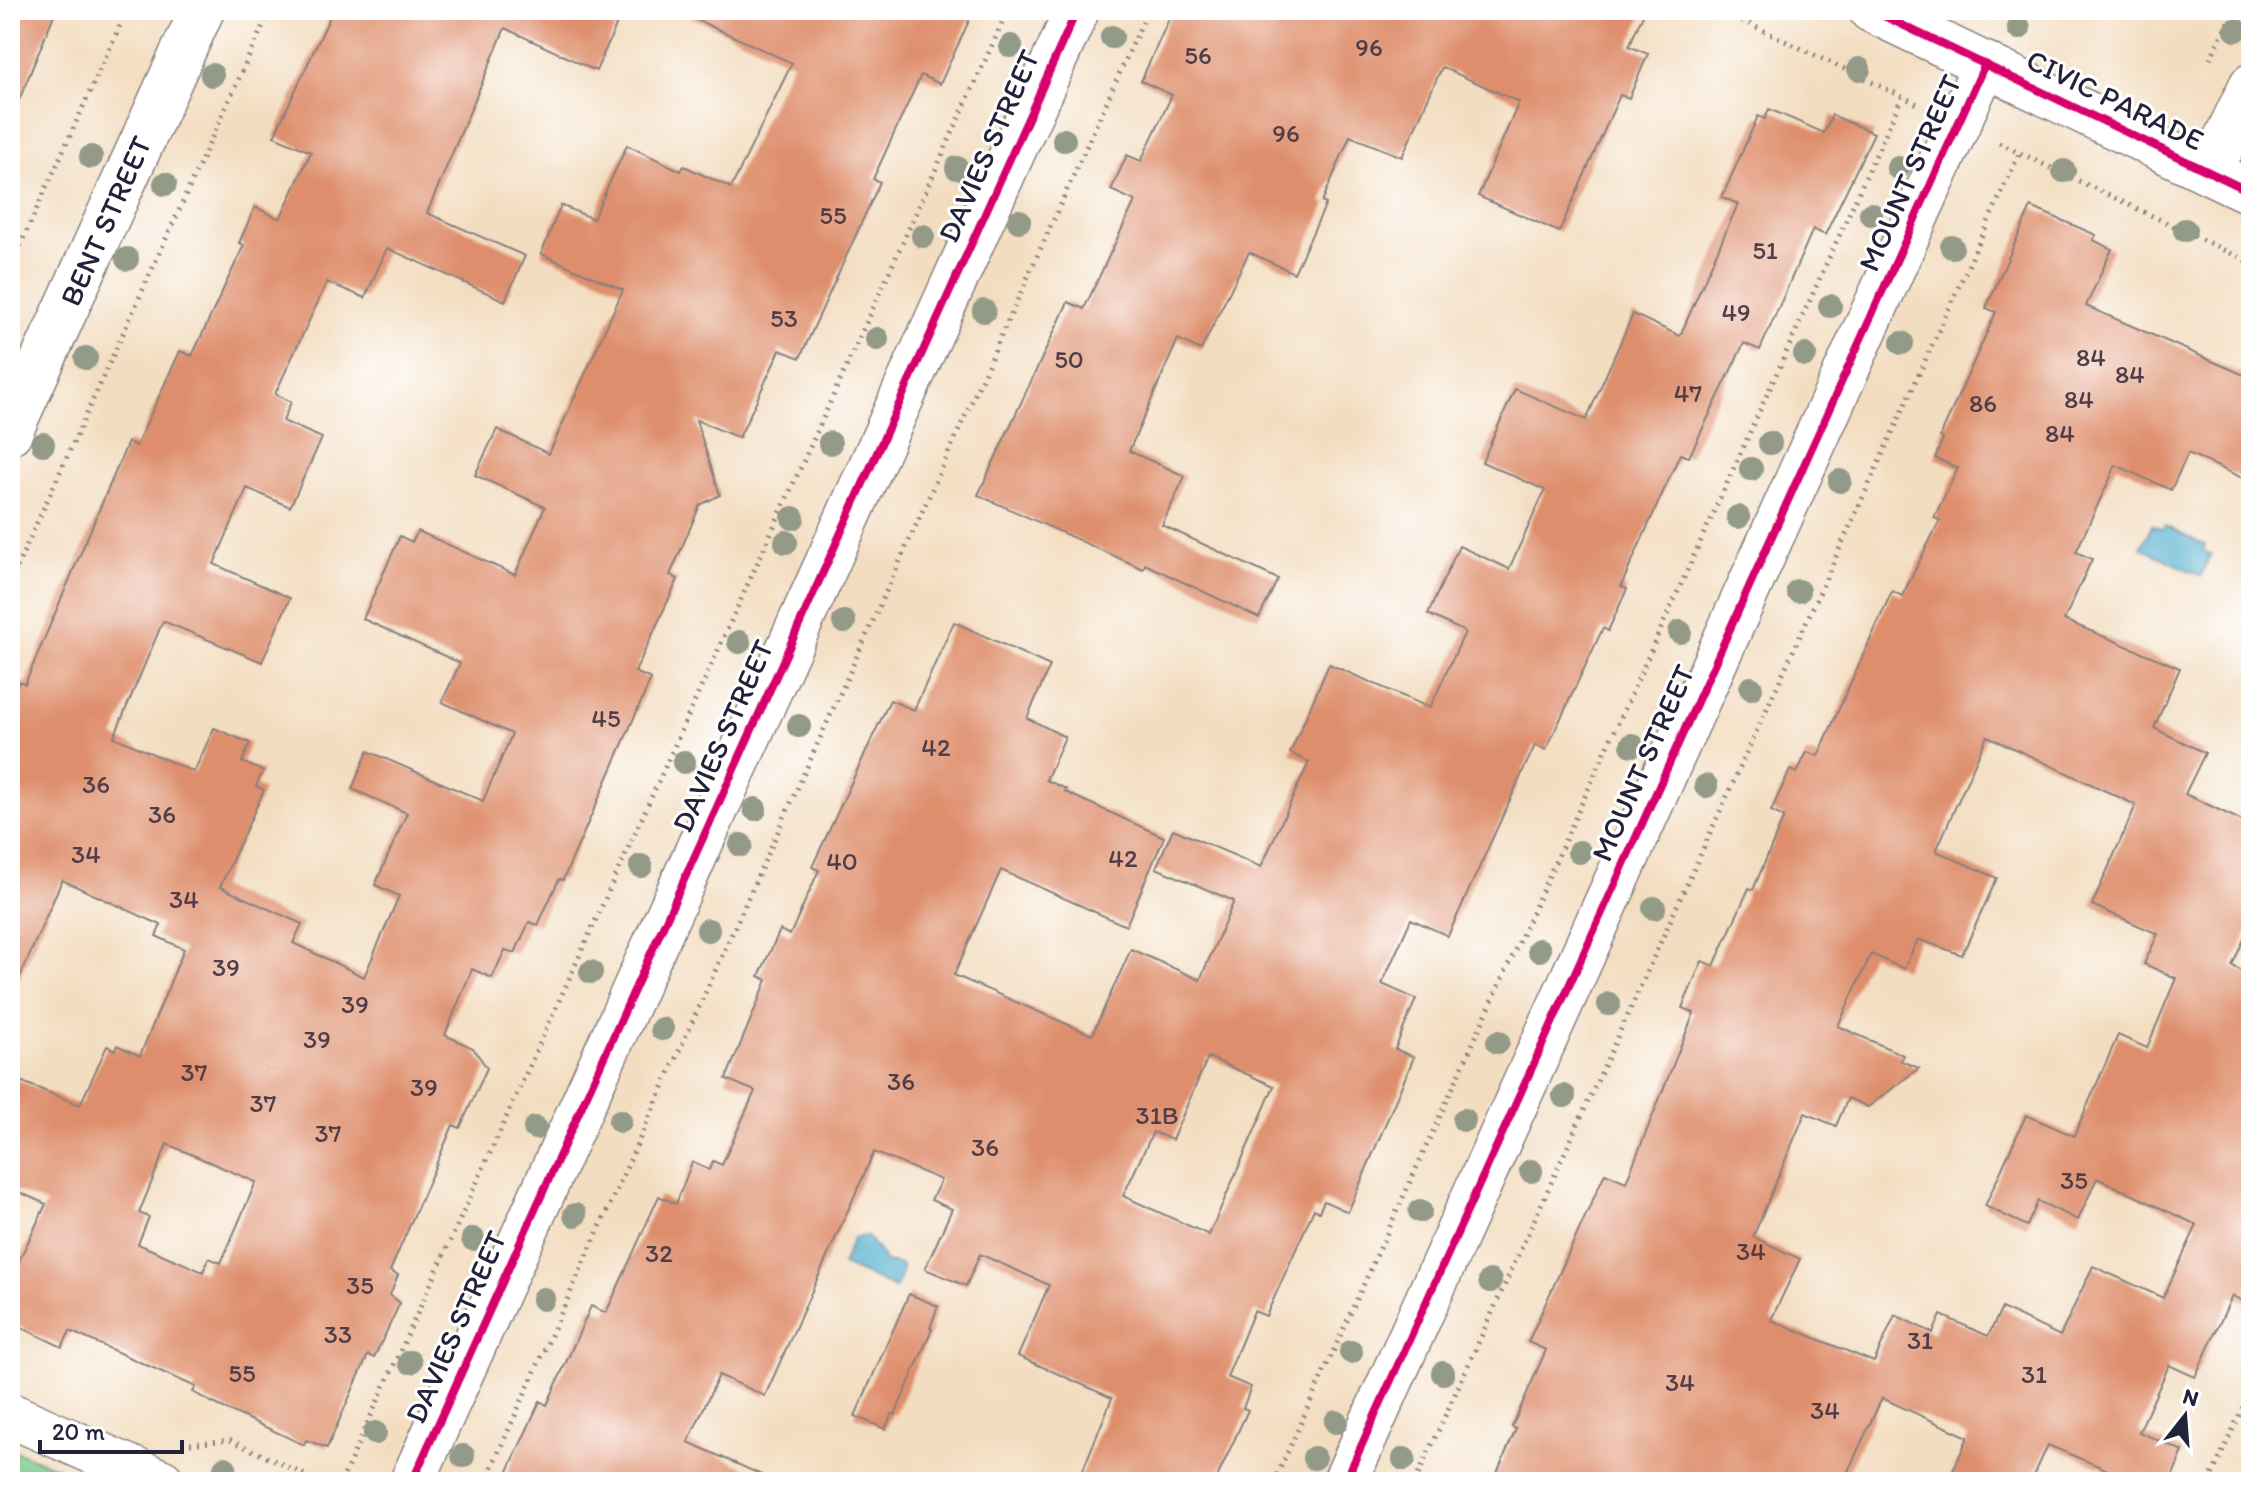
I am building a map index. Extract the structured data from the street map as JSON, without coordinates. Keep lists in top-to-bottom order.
{
  "streets": {
    "street": [
      "CIVIC PARADE",
      "DAVIES STREET",
      "MOUNT STREET",
      "BENT STREET"
    ]
  },
  "crossings": [
    ["CIVIC PARADE", "MOUNT STREET"]
  ],
  "house_numbers": [
    "96",
    "56",
    "96",
    "55",
    "51",
    "49",
    "53",
    "84",
    "50",
    "84",
    "47",
    "84",
    "86",
    "84",
    "45",
    "42",
    "36",
    "36",
    "34",
    "42",
    "40",
    "34",
    "39",
    "39",
    "39",
    "37",
    "36",
    "39",
    "37",
    "31B",
    "37",
    "36",
    "35",
    "34",
    "32",
    "35",
    "33",
    "31",
    "55",
    "31",
    "34",
    "34"
  ],
  "scale_bar": "20 m",
  "north": "top"
}
